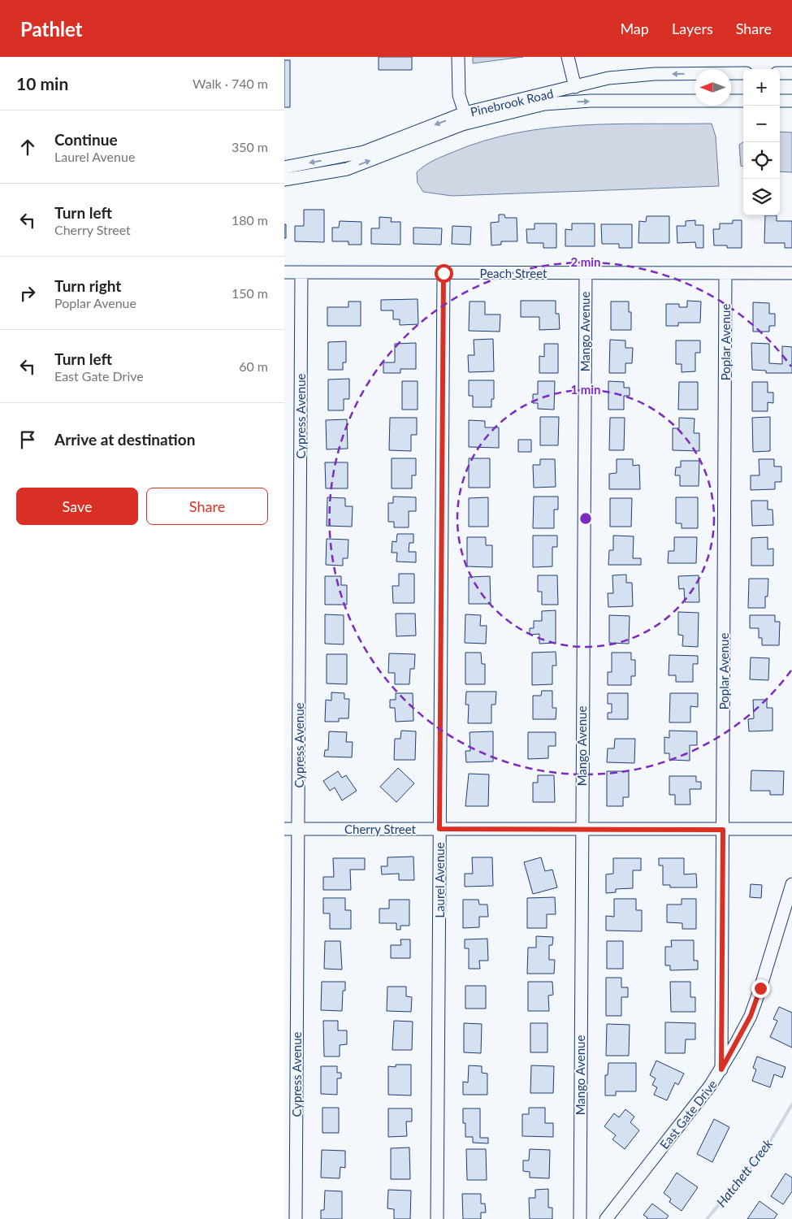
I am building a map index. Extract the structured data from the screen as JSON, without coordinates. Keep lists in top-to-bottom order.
{
  "streets": {
    "street": [
      "Pinebrook Road",
      "Peach Street",
      "Mango Avenue",
      "Poplar Avenue",
      "Cypress Avenue",
      "Cherry Street",
      "Laurel Avenue",
      "East Gate Drive"
    ]
  },
  "crossings": [
    ["Peach Street", "Mango Avenue"],
    ["Peach Street", "Poplar Avenue"],
    ["Peach Street", "Cypress Avenue"],
    ["Peach Street", "Laurel Avenue"],
    ["Mango Avenue", "Cherry Street"],
    ["Poplar Avenue", "Cherry Street"],
    ["Poplar Avenue", "East Gate Drive"],
    ["Cypress Avenue", "Cherry Street"],
    ["Cherry Street", "Laurel Avenue"]
  ],
  "water": ["Hatchett Creek"],
  "north": "left",
  "page": {
    "header": "Pathlet",
    "nav": ["Map", "Layers", "Share"],
    "heading": ["10 min", "Walk · 740 m"],
    "map_buttons": ["+", "−"],
    "list": [
      ["Continue", "Laurel Avenue", "350 m"],
      ["Turn left", "Cherry Street", "180 m"],
      ["Turn right", "Poplar Avenue", "150 m"],
      ["Turn left", "East Gate Drive", "60 m"],
      "Arrive at destination"
    ],
    "buttons": ["Save", "Share"]
  },
  "rings": ["2 min", "1 min"]
}
